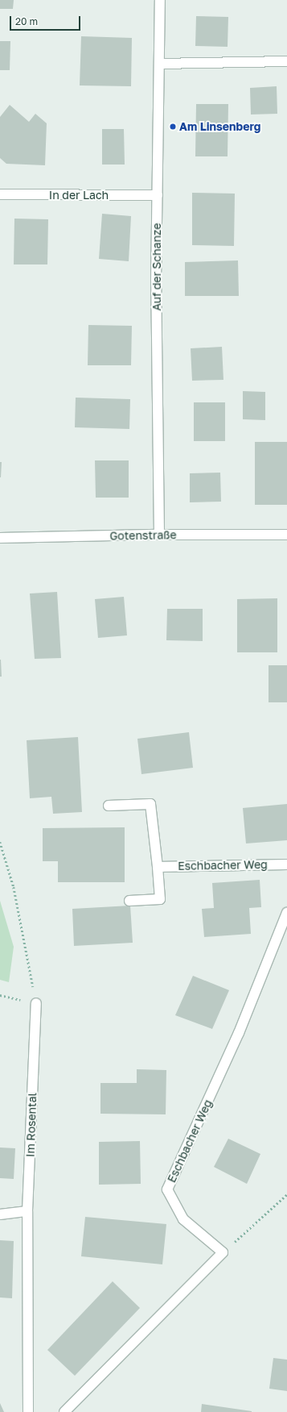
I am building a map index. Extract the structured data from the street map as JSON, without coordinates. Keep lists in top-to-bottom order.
{
  "streets": {
    "street": [
      "In der Lach",
      "Auf der Schanze",
      "Gotenstraße",
      "Eschbacher Weg",
      "Im Rosental"
    ]
  },
  "crossings": [
    ["In der Lach", "Auf der Schanze"],
    ["Auf der Schanze", "Gotenstraße"]
  ],
  "places": ["Am Linsenberg"],
  "scale_bar": "20 m"
}
